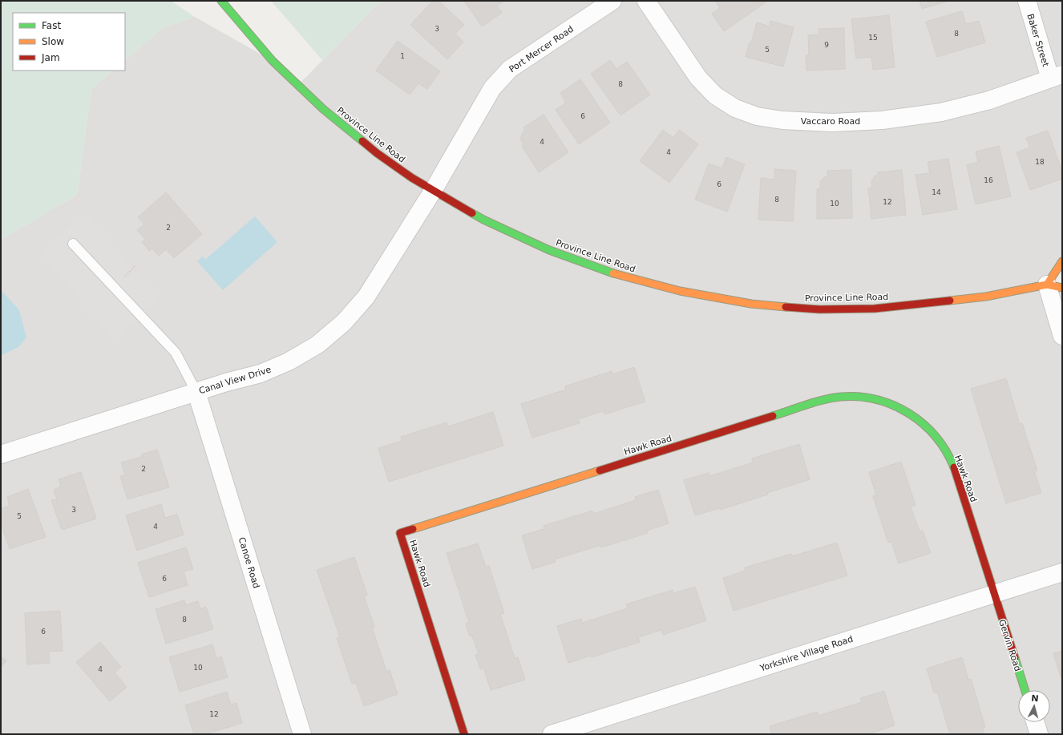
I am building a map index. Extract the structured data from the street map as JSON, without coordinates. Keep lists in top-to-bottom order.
{
  "streets": {
    "street": [
      "Baker Street",
      "Port Mercer Road",
      "Vaccaro Road",
      "Province Line Road",
      "Canal View Drive",
      "Hawk Road",
      "Canoe Road",
      "Gervin Road",
      "Yorkshire Village Road"
    ]
  },
  "crossings": [
    ["Baker Street", "Vaccaro Road"],
    ["Port Mercer Road", "Province Line Road"],
    ["Port Mercer Road", "Canal View Drive"],
    ["Province Line Road", "Canal View Drive"],
    ["Canal View Drive", "Canoe Road"],
    ["Hawk Road", "Gervin Road"],
    ["Hawk Road", "Yorkshire Village Road"],
    ["Gervin Road", "Yorkshire Village Road"]
  ],
  "house_numbers": [
    "3",
    "8",
    "15",
    "9",
    "5",
    "1",
    "8",
    "6",
    "4",
    "4",
    "18",
    "16",
    "6",
    "14",
    "8",
    "12",
    "10",
    "2",
    "2",
    "3",
    "5",
    "4",
    "6",
    "8",
    "6",
    "10",
    "4",
    "12"
  ],
  "legend": ["Fast", "Slow", "Jam"],
  "north": "top"
}
